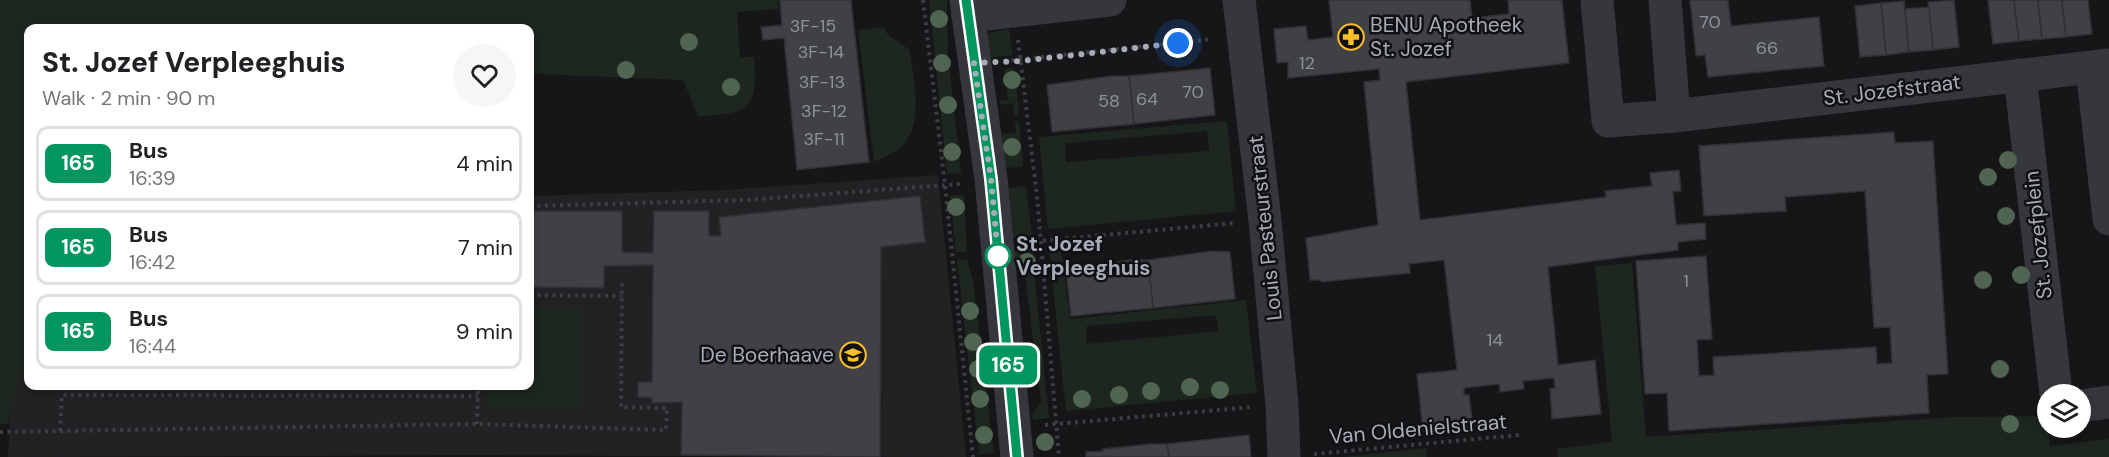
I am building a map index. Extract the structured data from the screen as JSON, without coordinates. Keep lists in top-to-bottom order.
{
  "streets": {
    "street": ["St. Jozefstraat", "Louis Pasteurstraat", "St. Jozefplein"],
    "path": ["Van Oldenielstraat"]
  },
  "crossings": [
    ["St. Jozefstraat", "St. Jozefplein"],
    ["Louis Pasteurstraat", "Van Oldenielstraat"]
  ],
  "places": {
    "pharmacy": ["BENU Apotheek St. Jozef"],
    "other": ["St. Jozef Verpleeghuis"],
    "school or university": ["De Boerhaave"]
  },
  "lines": ["bus line 165"],
  "house_numbers": [
    "70",
    "3F-15",
    "66",
    "3F-14",
    "12",
    "3F-13",
    "70",
    "64",
    "58",
    "3F-12",
    "3F-11",
    "1",
    "14"
  ],
  "page": {
    "on_map": "165",
    "heading": ["St. Jozef Verpleeghuis", "Walk · 2 min · 90 m"],
    "list": [
      {
        "mark": "165",
        "name": "Bus",
        "note": "16:39",
        "value": "4 min"
      },
      {
        "mark": "165",
        "name": "Bus",
        "note": "16:42",
        "value": "7 min"
      },
      {
        "mark": "165",
        "name": "Bus",
        "note": "16:44",
        "value": "9 min"
      }
    ]
  }
}
